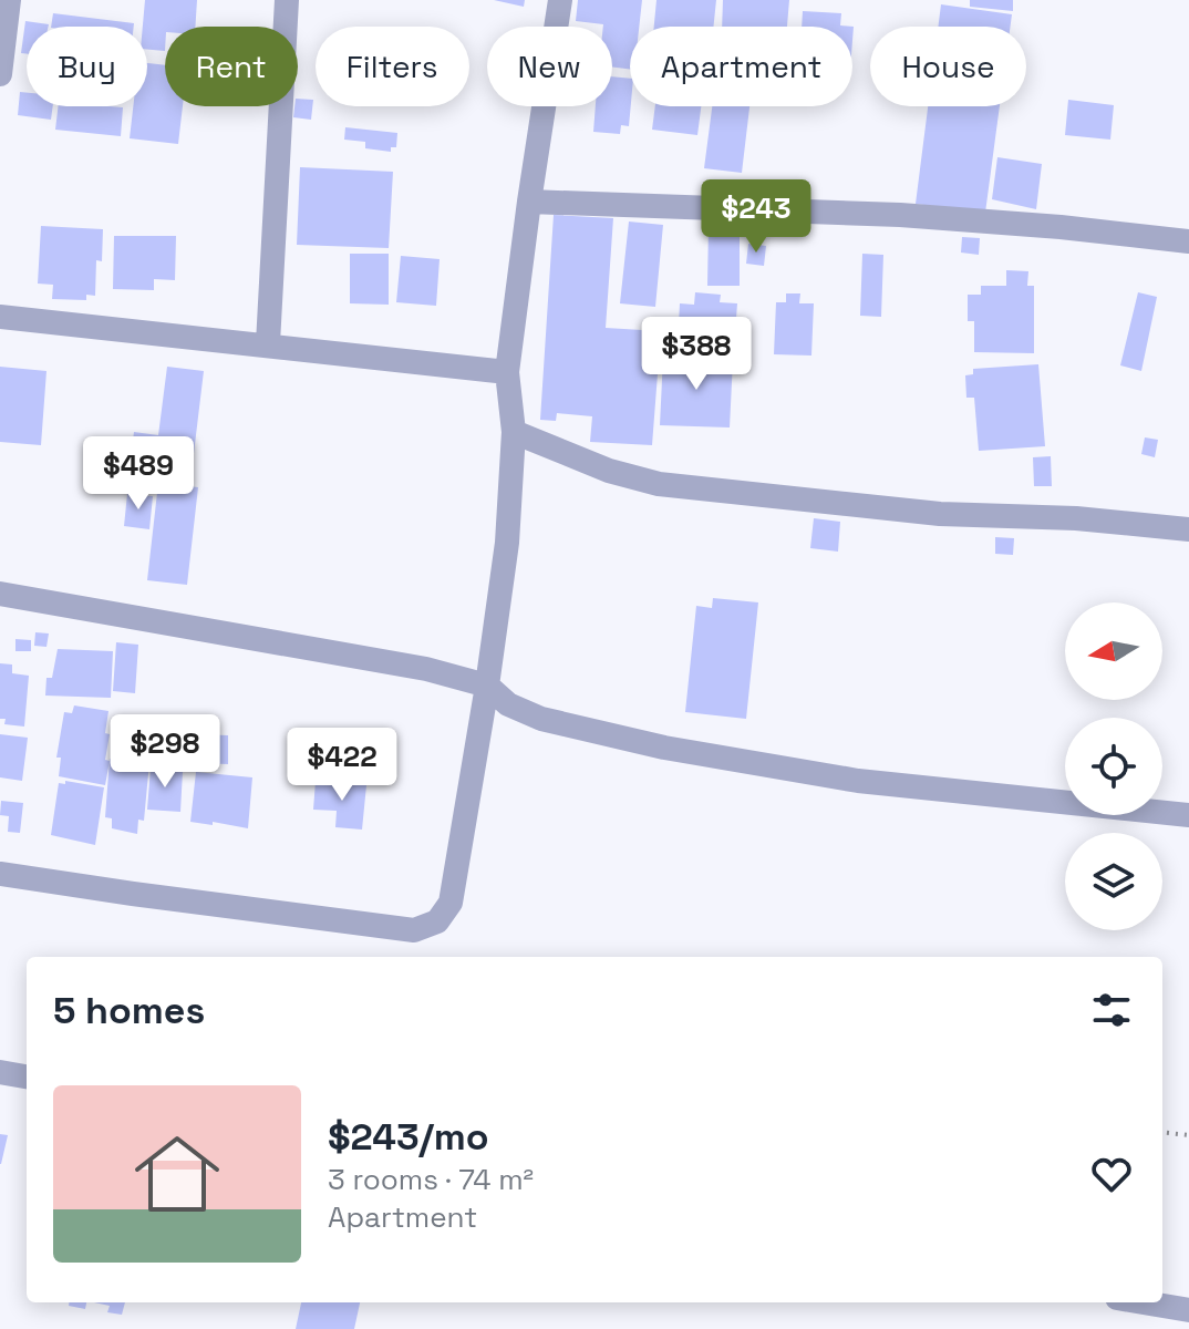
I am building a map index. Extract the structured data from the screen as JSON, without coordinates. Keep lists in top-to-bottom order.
{
  "north": "left",
  "page": {
    "chip": [
      "Buy",
      "Rent",
      "Filters",
      "New",
      "Apartment",
      "House"
    ],
    "price": [
      "$243",
      "$388",
      "$489",
      "$298",
      "$422"
    ],
    "heading": "5 homes",
    "list": [
      {
        "name": "$243/mo",
        "note": "3 rooms · 74 m² · Apartment"
      }
    ]
  }
}
